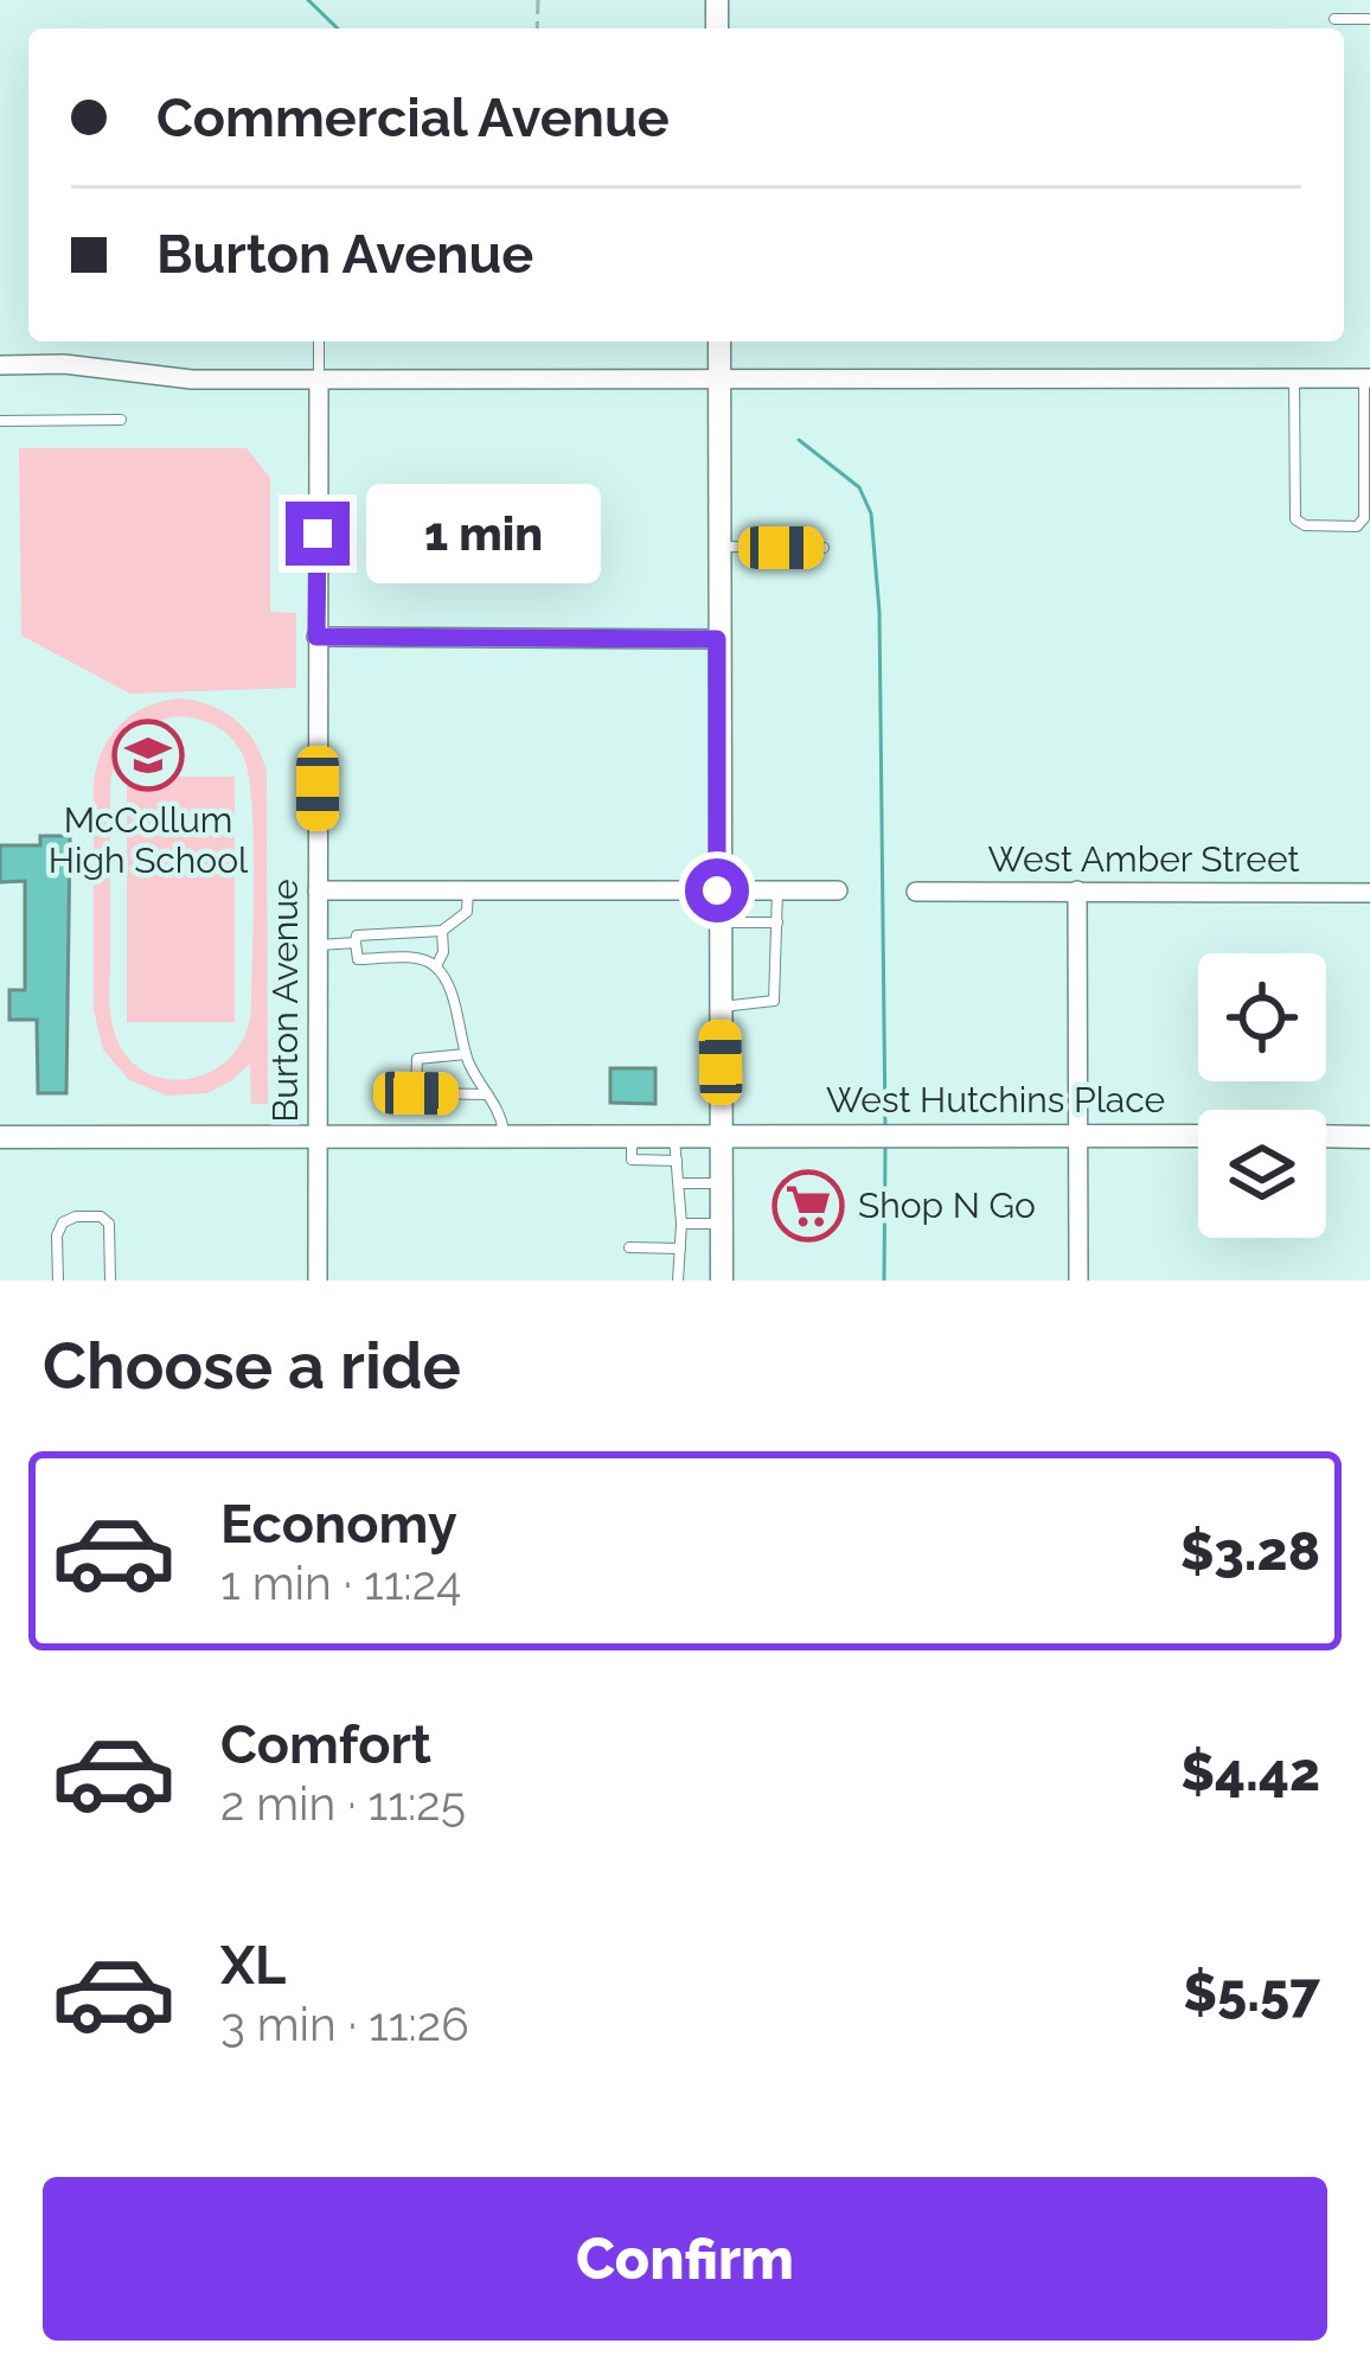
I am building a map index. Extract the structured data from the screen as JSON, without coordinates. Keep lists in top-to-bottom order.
{
  "streets": {
    "street": ["West Amber Street", "Burton Avenue", "West Hutchins Place"]
  },
  "crossings": [
    ["Burton Avenue", "West Hutchins Place"]
  ],
  "places": {
    "school or university": ["McCollum High School"],
    "supermarket": ["Shop N Go"]
  },
  "page": {
    "banner": ["Commercial Avenue", "Burton Avenue"],
    "bubble": "1 min",
    "heading": "Choose a ride",
    "list": [
      {
        "name": "Economy",
        "note": "1 min · 11:24",
        "value": "$3.28"
      },
      {
        "name": "Comfort",
        "note": "2 min · 11:25",
        "value": "$4.42"
      },
      {
        "name": "XL",
        "note": "3 min · 11:26",
        "value": "$5.57"
      }
    ],
    "buttons": "Confirm"
  }
}
